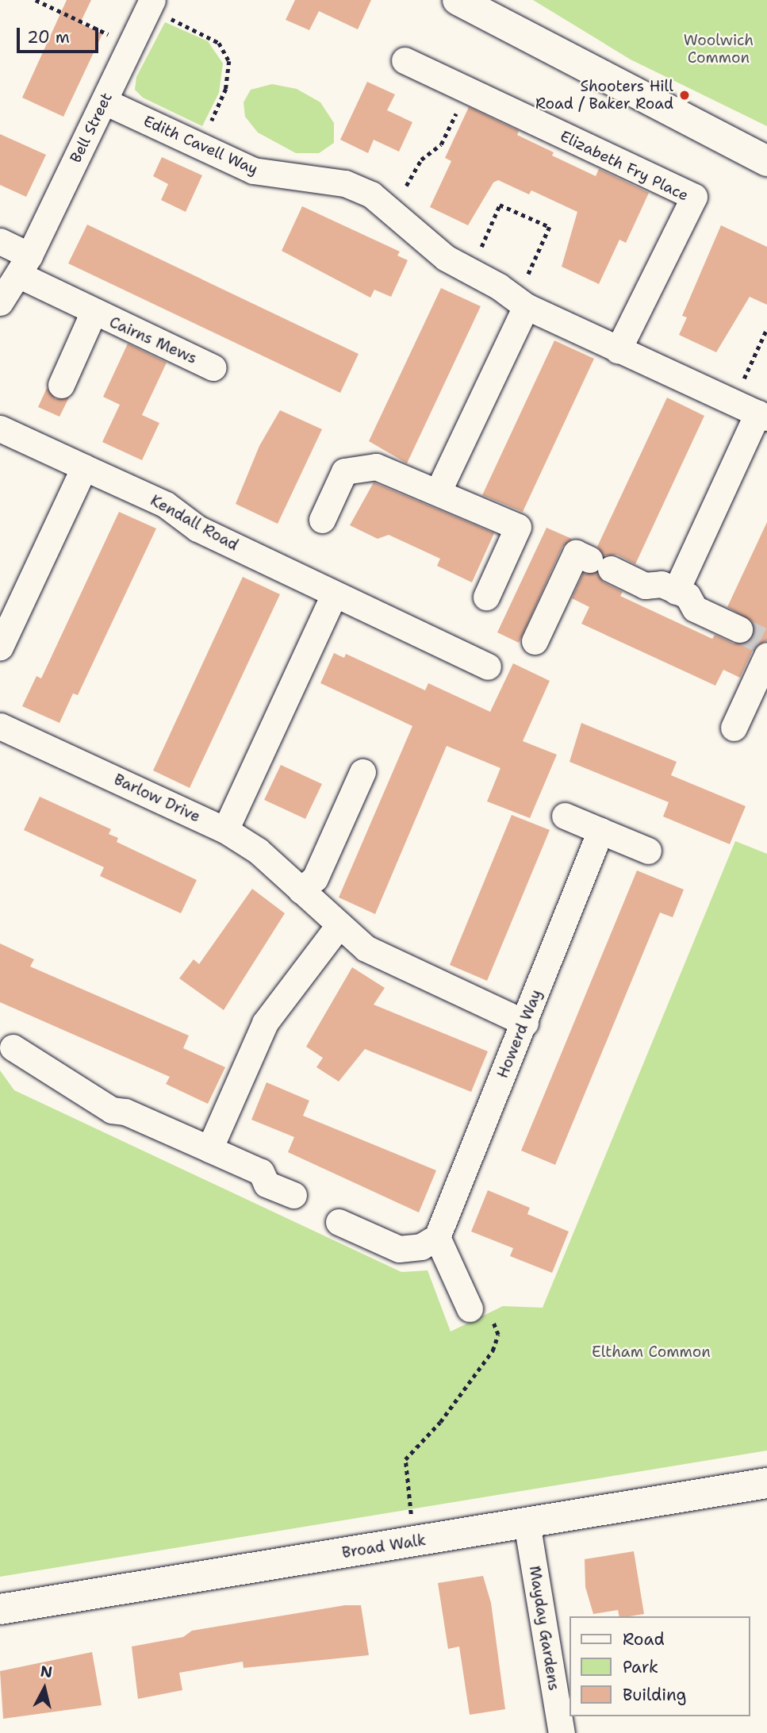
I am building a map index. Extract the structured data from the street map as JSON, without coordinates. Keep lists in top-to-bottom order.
{
  "streets": {
    "street": [
      "Bell Street",
      "Edith Cavell Way",
      "Elizabeth Fry Place",
      "Cairns Mews",
      "Kendall Road",
      "Barlow Drive",
      "Howerd Way",
      "Broad Walk",
      "Mayday Gardens"
    ]
  },
  "crossings": [
    ["Bell Street", "Edith Cavell Way"],
    ["Bell Street", "Cairns Mews"],
    ["Edith Cavell Way", "Elizabeth Fry Place"],
    ["Barlow Drive", "Howerd Way"],
    ["Broad Walk", "Mayday Gardens"]
  ],
  "parks": ["Woolwich Common", "Eltham Common"],
  "places": ["Shooters Hill Road / Baker Road"],
  "legend": ["Road", "Park", "Building"],
  "scale_bar": "20 m",
  "north": "top"
}
